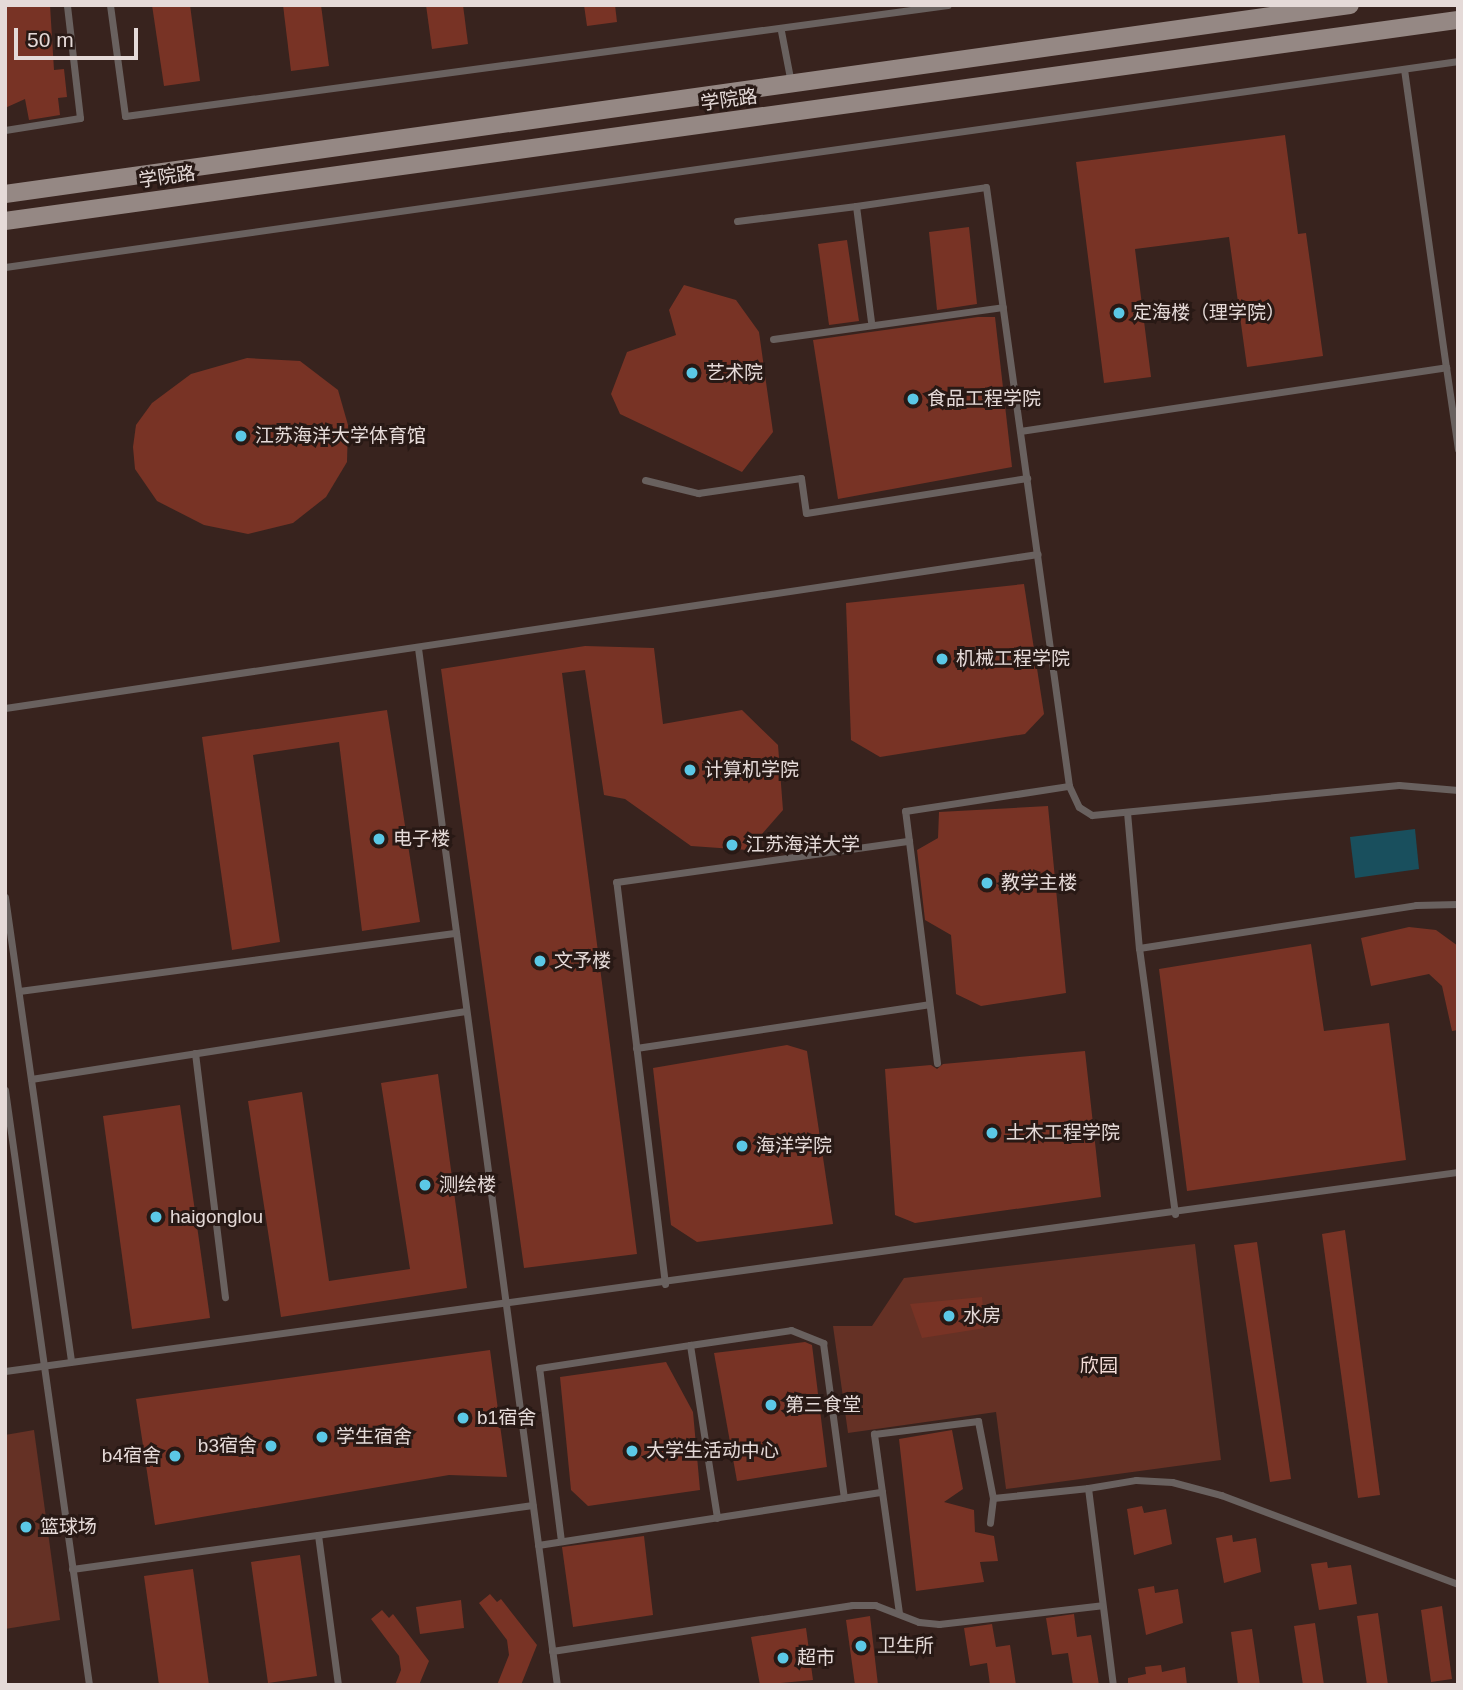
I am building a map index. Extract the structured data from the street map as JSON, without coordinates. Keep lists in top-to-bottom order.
{
  "streets": {
    "main road": ["学院路"]
  },
  "parks": ["欣园"],
  "places": [
    "定海楼（理学院）",
    "艺术院",
    "食品工程学院",
    "江苏海洋大学体育馆",
    "机械工程学院",
    "计算机学院",
    "电子楼",
    "江苏海洋大学",
    "教学主楼",
    "文予楼",
    "土木工程学院",
    "海洋学院",
    "测绘楼",
    "haigonglou",
    "水房",
    "第三食堂",
    "b1宿舍",
    "学生宿舍",
    "b3宿舍",
    "大学生活动中心",
    "b4宿舍",
    "篮球场",
    "卫生所",
    "超市"
  ],
  "scale_bar": "50 m"
}
